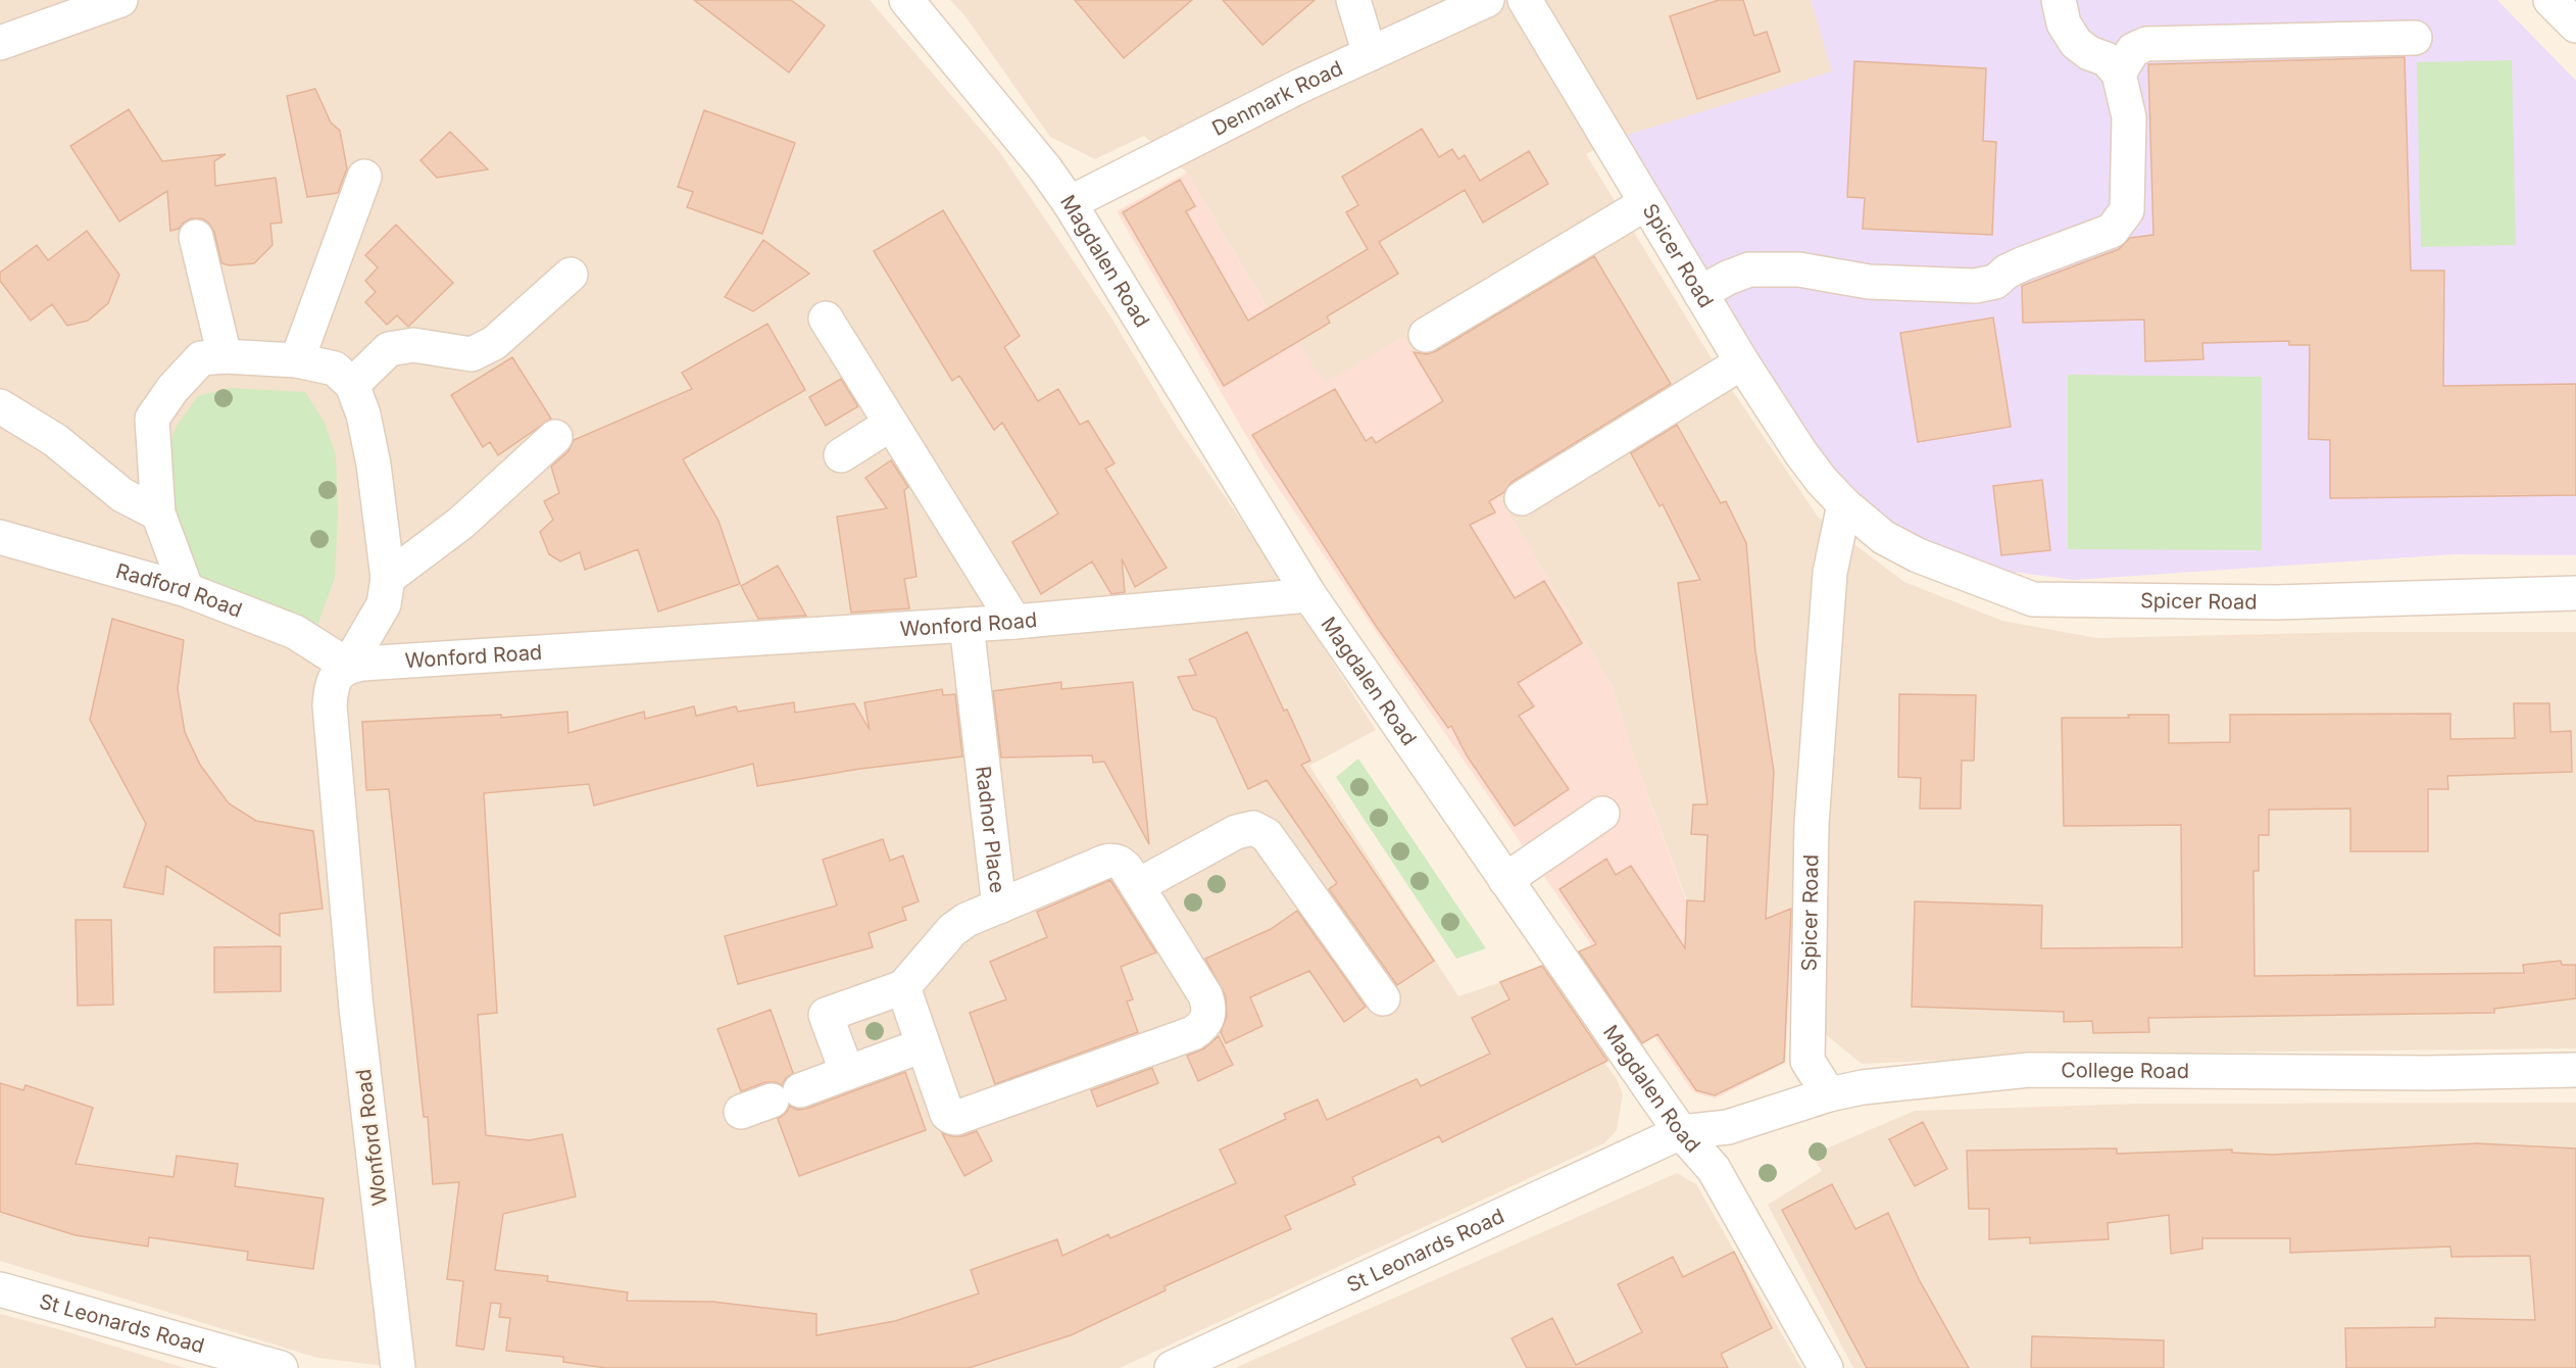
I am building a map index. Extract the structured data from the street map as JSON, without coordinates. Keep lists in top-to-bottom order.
{
  "streets": {
    "street": [
      "Denmark Road",
      "Spicer Road",
      "Magdalen Road",
      "Radford Road",
      "Wonford Road",
      "Radnor Place",
      "College Road",
      "St Leonards Road"
    ]
  },
  "crossings": [
    ["Denmark Road", "Magdalen Road"],
    ["Spicer Road", "College Road"],
    ["Magdalen Road", "Wonford Road"],
    ["Magdalen Road", "College Road"],
    ["Magdalen Road", "St Leonards Road"],
    ["Radford Road", "Wonford Road"],
    ["Wonford Road", "Radnor Place"],
    ["College Road", "St Leonards Road"]
  ]
}
